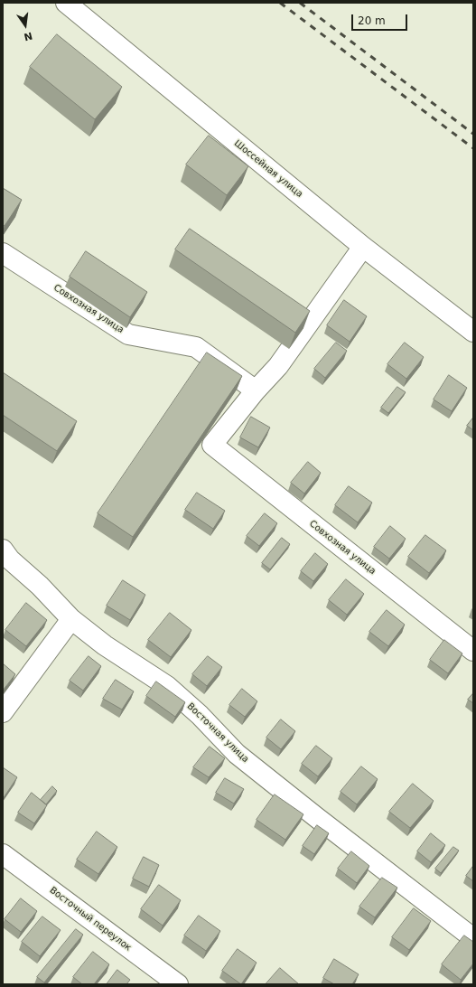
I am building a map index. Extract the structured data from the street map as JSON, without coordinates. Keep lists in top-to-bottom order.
{
  "streets": {
    "street": [
      "Шоссейная улица",
      "Совхозная улица",
      "Восточная улица",
      "Восточный переулок"
    ]
  },
  "scale_bar": "20 m",
  "north": "bottom"
}
